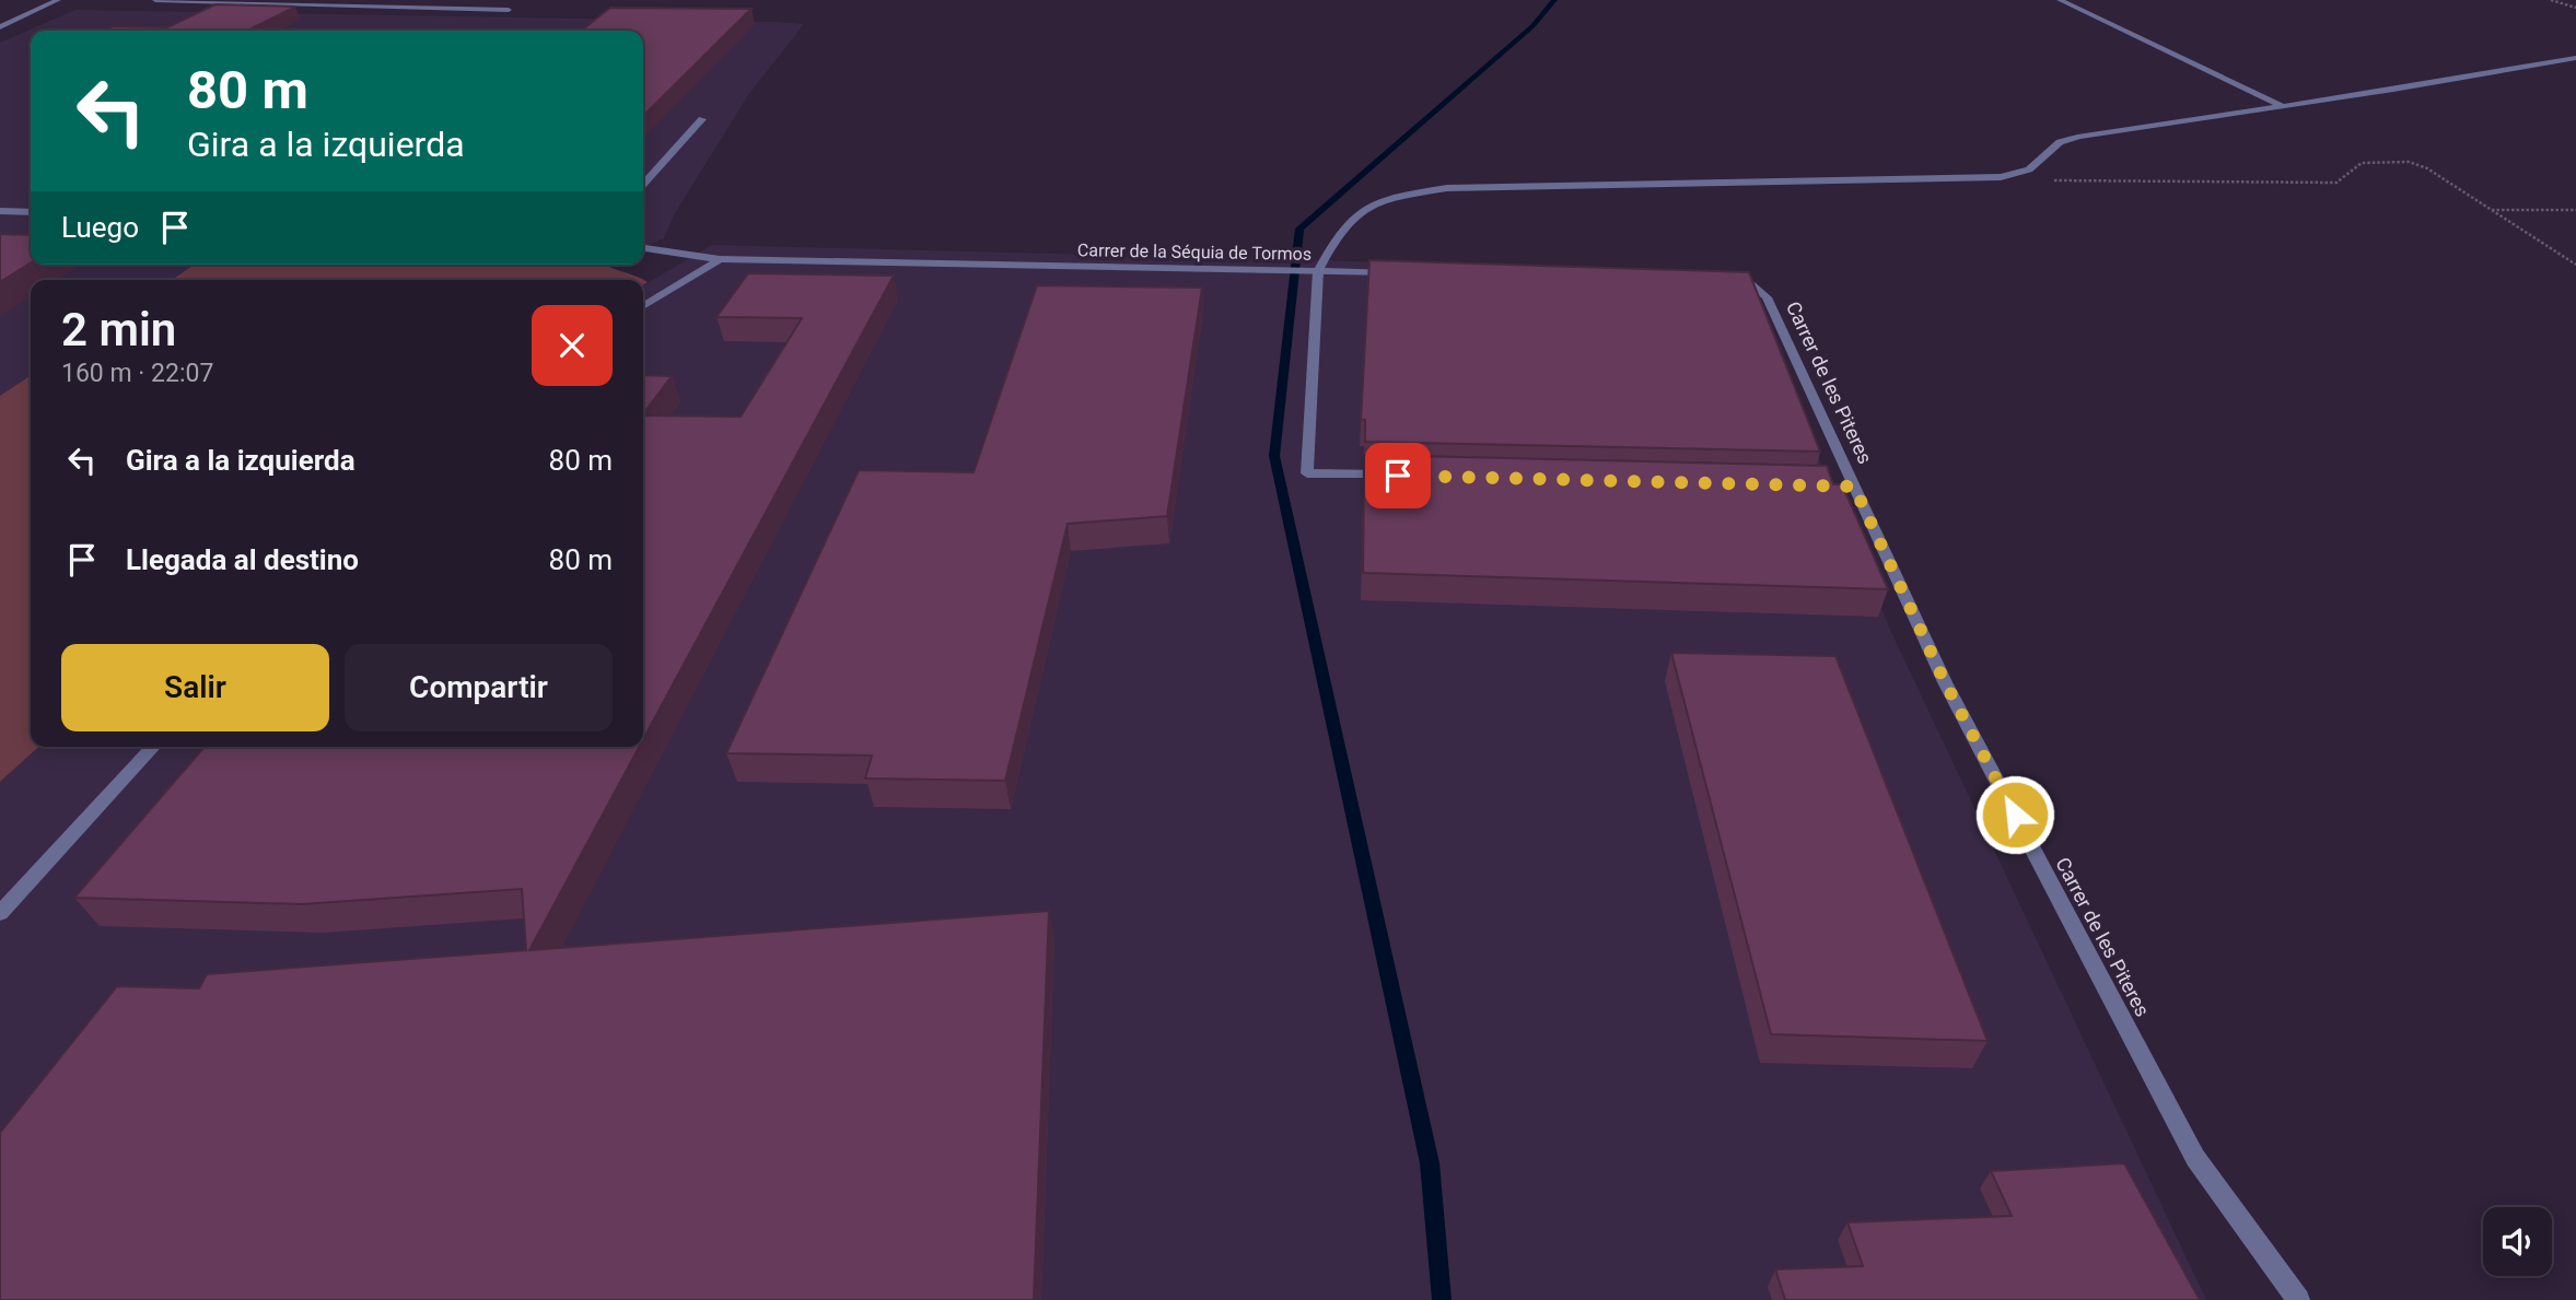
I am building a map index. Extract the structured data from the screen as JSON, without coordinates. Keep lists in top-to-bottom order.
{
  "streets": {
    "street": ["Carrer de la Séquia de Tormos", "Carrer de les Piteres"]
  },
  "page": {
    "turn": ["80 m", "Gira a la izquierda"],
    "then": "Luego",
    "heading": ["2 min", "160 m · 22:07"],
    "list": [
      {
        "name": "Gira a la izquierda",
        "value": "80 m"
      },
      {
        "name": "Llegada al destino",
        "value": "80 m"
      }
    ],
    "buttons": ["Salir", "Compartir"]
  }
}
